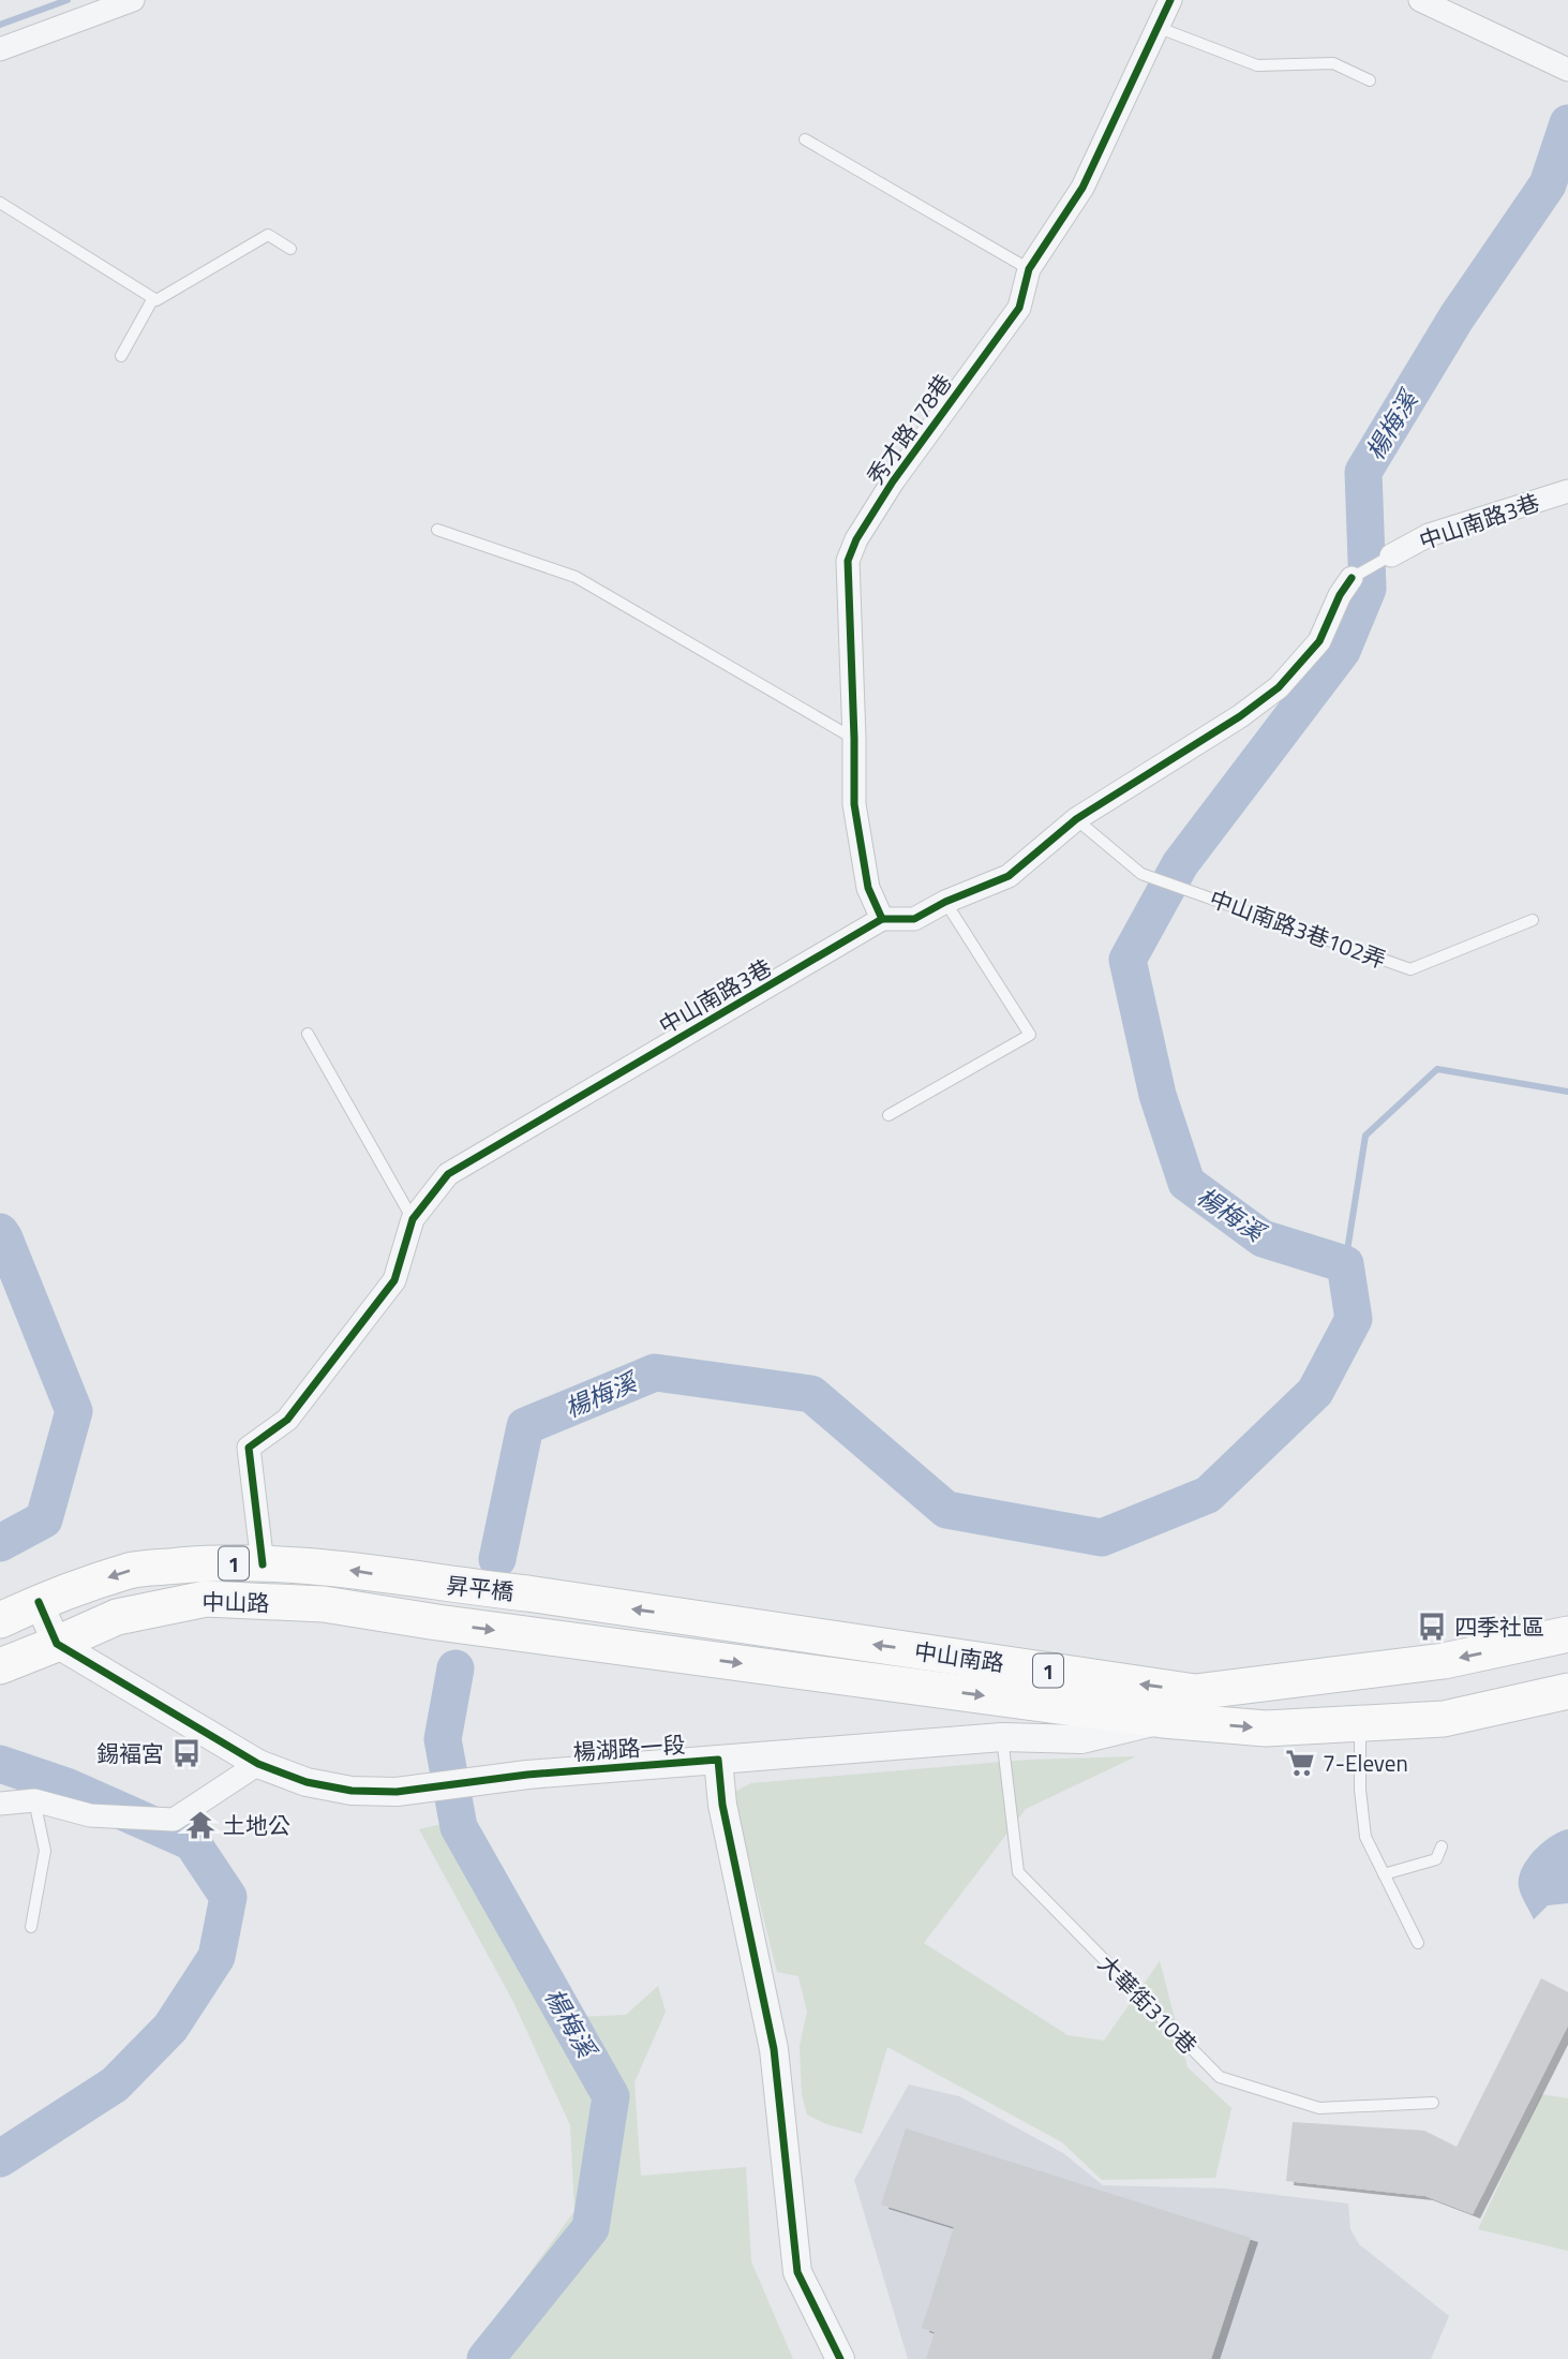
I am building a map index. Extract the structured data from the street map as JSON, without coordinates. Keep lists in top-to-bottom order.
{
  "streets": {
    "main road": [
      "1",
      "昇平橋",
      "中山路",
      "中山南路"
    ],
    "street": ["秀才路178巷", "中山南路3巷", "楊湖路一段"],
    "lane": ["中山南路3巷102弄", "大華街310巷"]
  },
  "crossings": [
    ["秀才路178巷", "中山南路3巷"],
    ["中山南路3巷", "中山南路3巷102弄"],
    ["中山南路3巷", "中山路"],
    ["昇平橋", "中山路"],
    ["昇平橋", "中山南路"],
    ["中山路", "楊湖路一段"],
    ["中山南路", "楊湖路一段"],
    ["楊湖路一段", "大華街310巷"]
  ],
  "water": ["楊梅溪"],
  "places": {
    "bus stop": ["四季社區", "錫褔宮"],
    "supermarket": ["7-Eleven"],
    "temple": ["土地公"]
  }
}
